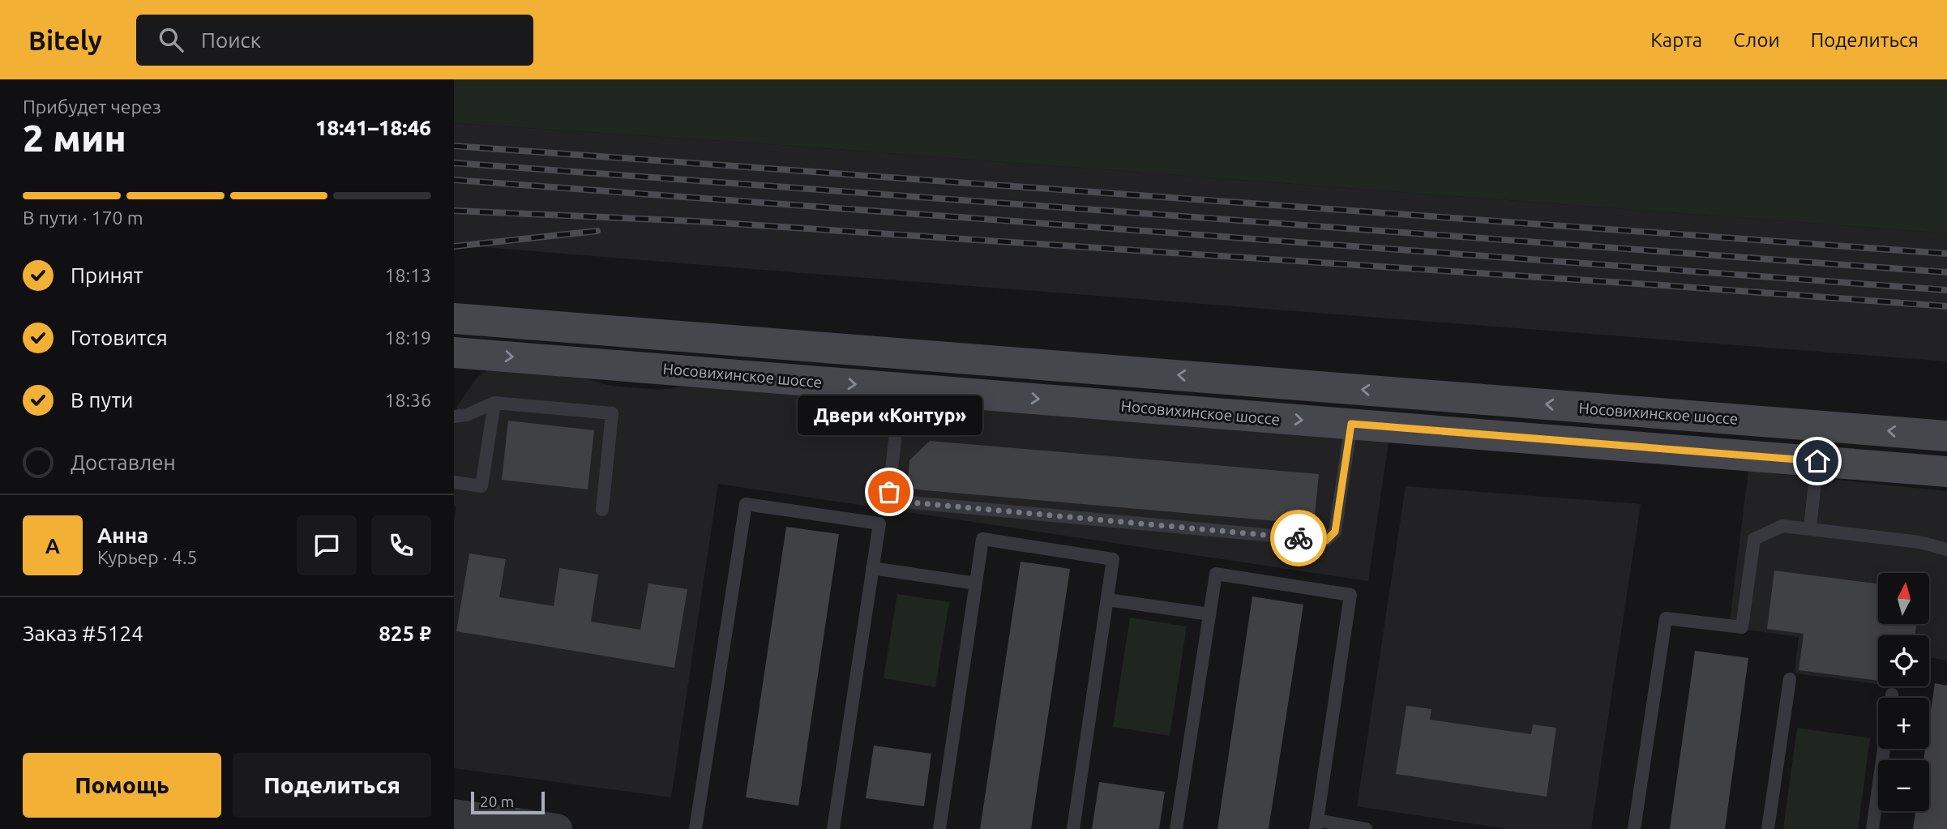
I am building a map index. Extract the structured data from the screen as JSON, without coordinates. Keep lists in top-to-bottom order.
{
  "streets": {
    "main road": ["Носовихинское шоссе"]
  },
  "places": ["Двери «Контур»"],
  "scale_bar": "20 m",
  "north": "top",
  "page": {
    "header": "Bitely",
    "search": "Поиск",
    "nav": ["Карта", "Слои", "Поделиться"],
    "heading": ["2 мин", "Прибудет через", "18:41–18:46"],
    "panel": [
      "Анна",
      "Курьер · 4.5",
      "Заказ #5124",
      "825 ₽"
    ],
    "bar": "В пути · 170 m",
    "list": [
      ["Принят", "18:13"],
      ["Готовится", "18:19"],
      ["В пути", "18:36"],
      "Доставлен"
    ],
    "bubble": "Двери «Контур»",
    "round": "А",
    "map_buttons": ["+", "−"],
    "buttons": ["Помощь", "Поделиться"],
    "scale": "20 m"
  }
}
